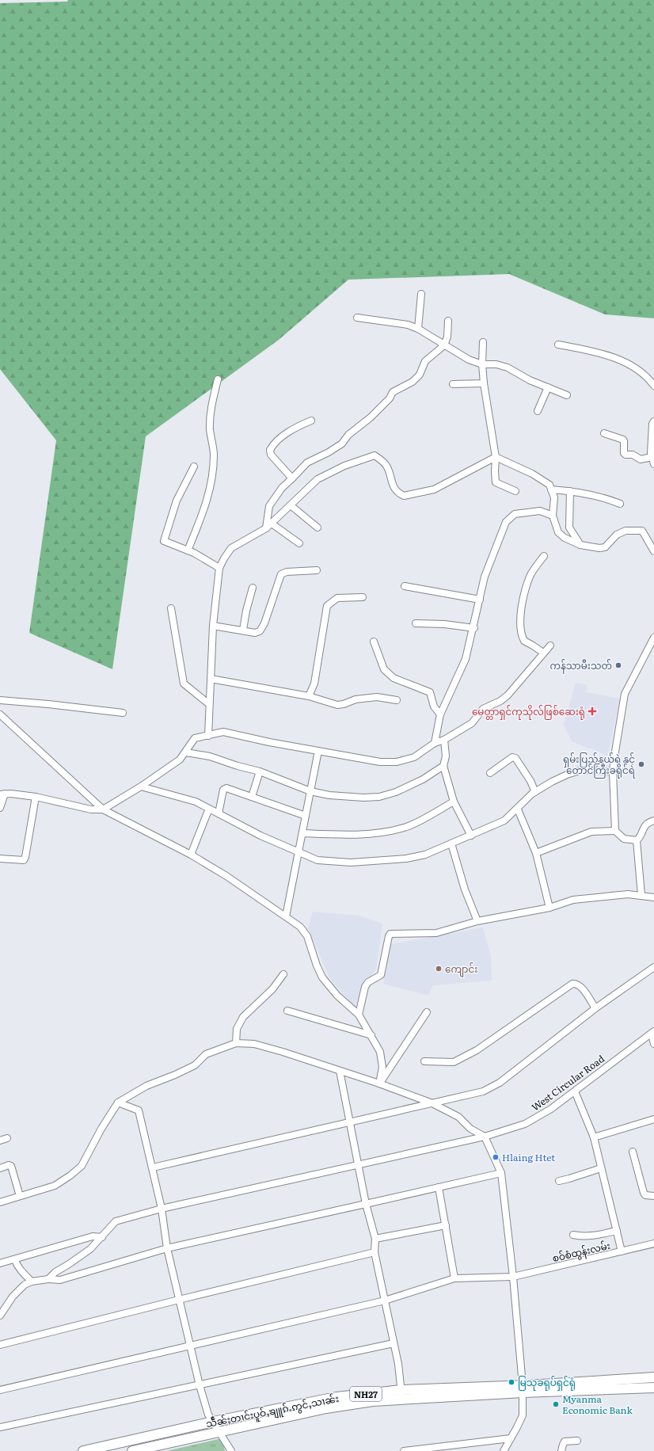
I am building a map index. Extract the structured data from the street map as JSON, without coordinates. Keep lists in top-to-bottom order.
{
  "streets": {
    "highway": ["NH27", "သဵႅၼ်ႈတၢင်းပူဝ်ႇၶျူၵ်ႉဢွင်ႇသၢၼ်း"],
    "street": ["West Circular Road", "စဝ်စံထွန်းလမ်း"]
  },
  "places": {
    "other": [
      "ကန်သာမီးသတ်",
      "ရှမ်းပြည်နယ်ရဲ နှင့် တောင်ကြီးခရိုင်ရဲ",
      "ကျောင်း",
      "Hlaing Htet",
      "မြသုခရုပ်ရှင်ရုံ",
      "Myanma Economic Bank"
    ],
    "health": ["မေတ္တာရှင်ကုသိုလ်ဖြစ်ဆေးရုံ"]
  }
}
